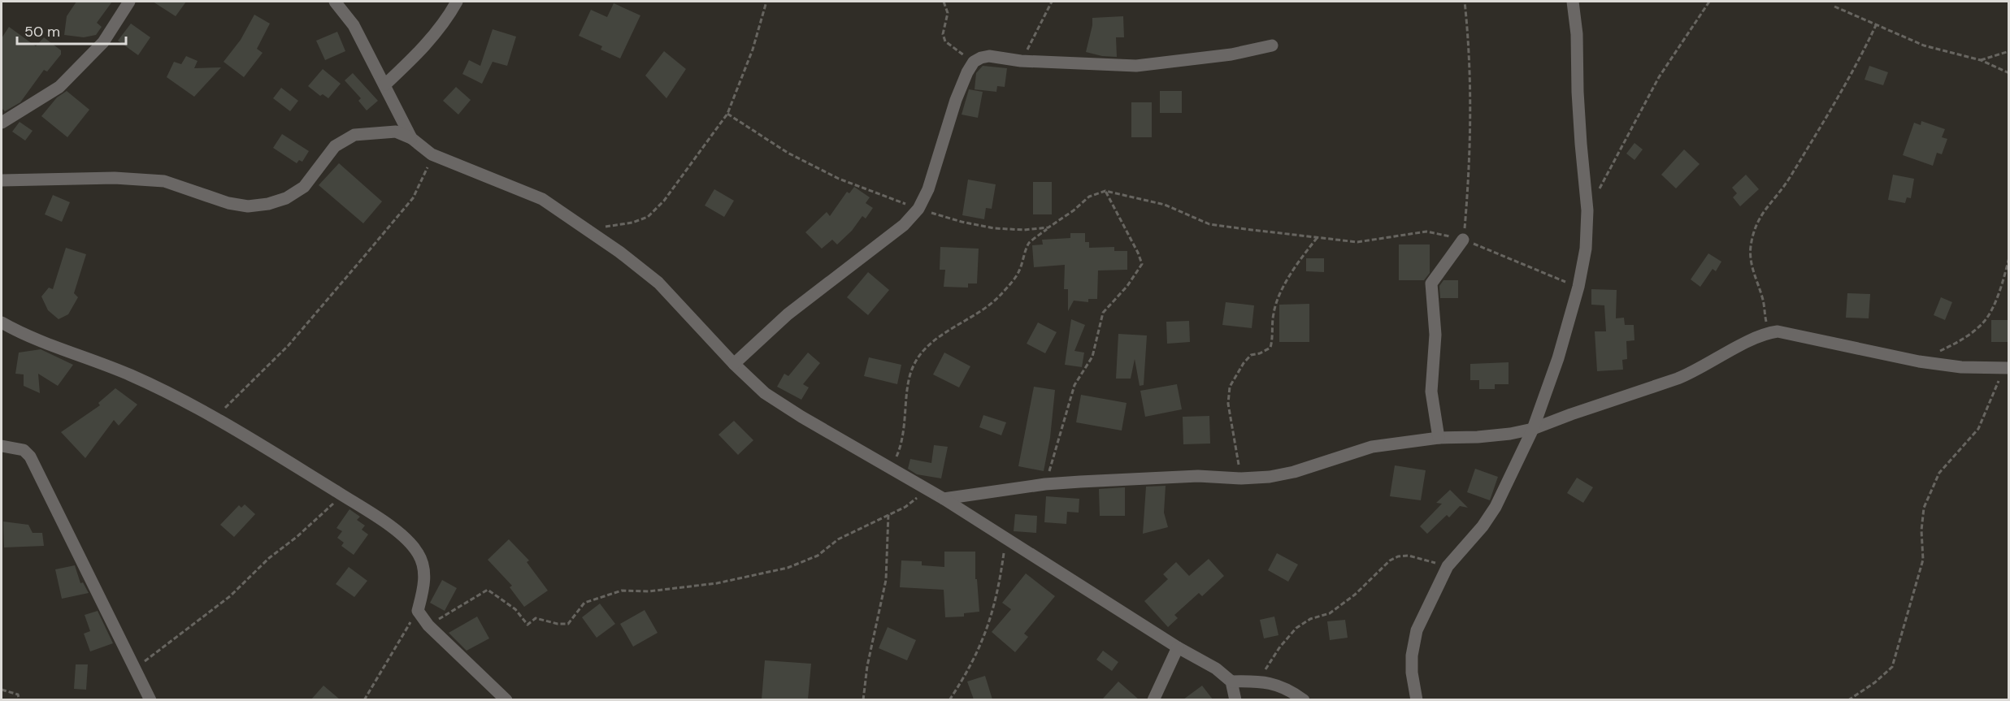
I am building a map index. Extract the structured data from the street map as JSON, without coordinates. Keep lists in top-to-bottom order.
{
  "scale_bar": "50 m"
}
